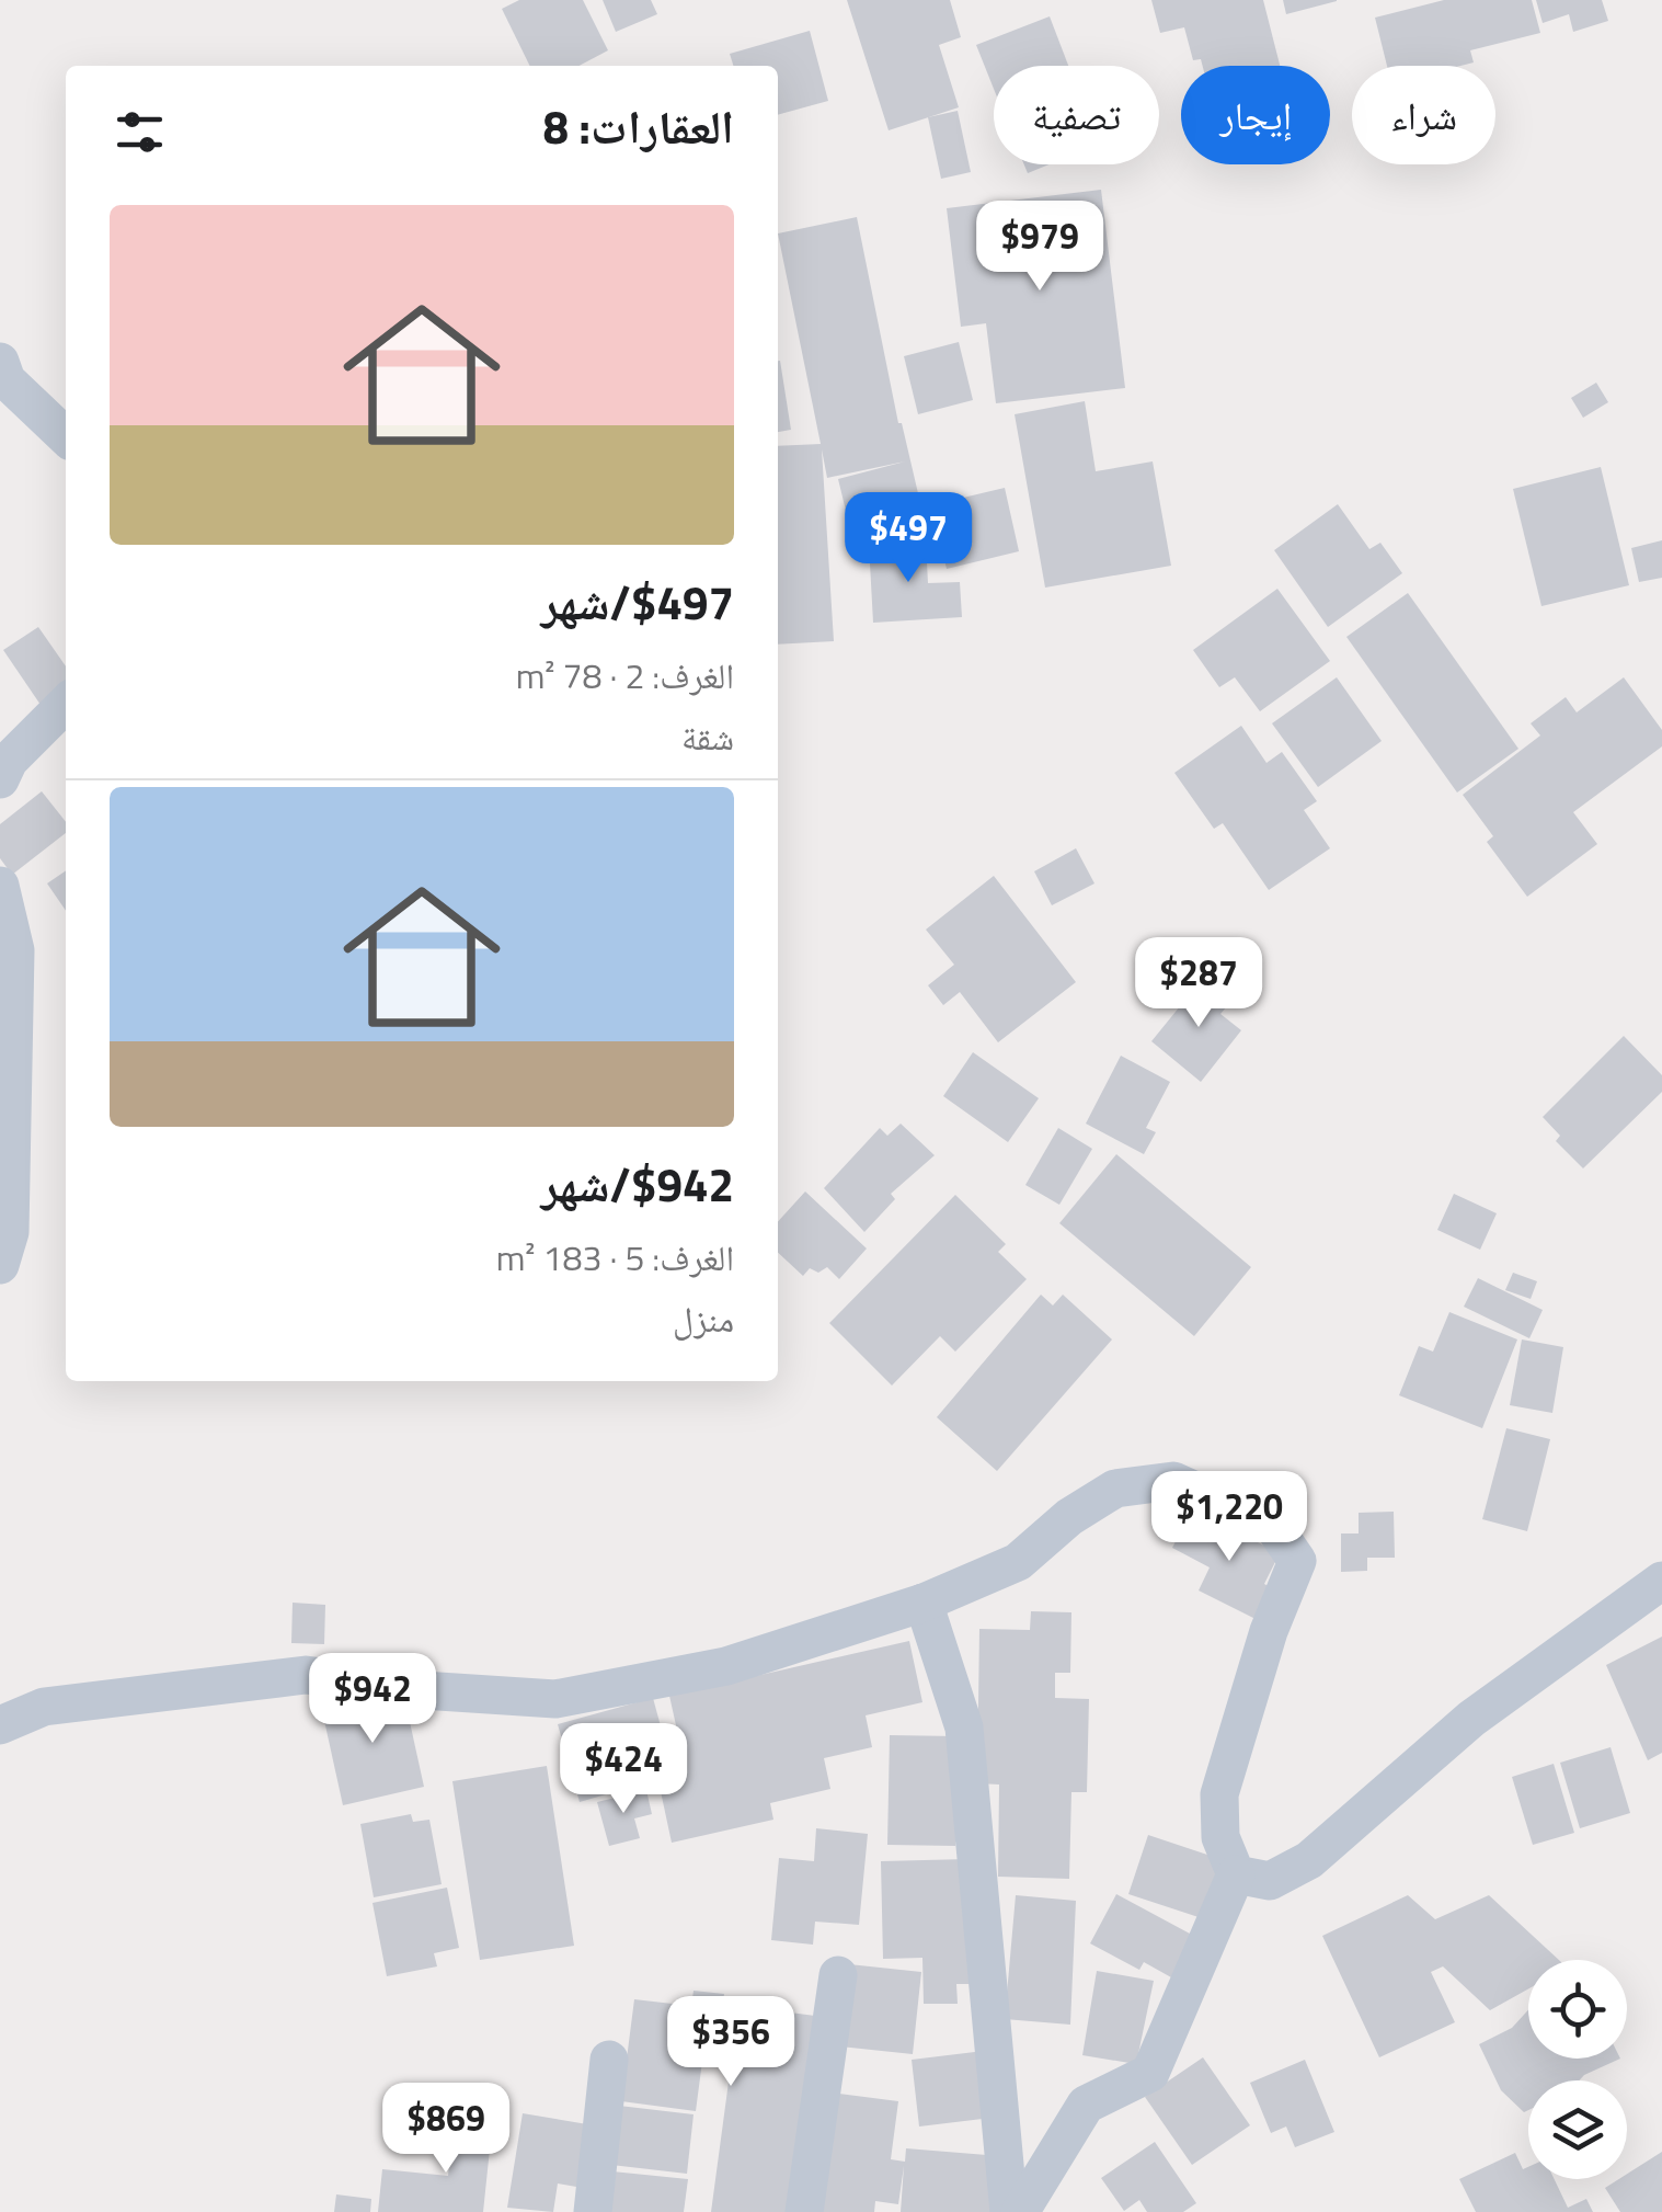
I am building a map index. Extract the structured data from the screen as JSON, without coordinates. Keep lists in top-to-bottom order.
{
  "page": {
    "chip": ["شراء", "إيجار", "تصفية"],
    "heading": "العقارات: 8",
    "list": [
      {
        "name": "$497/شهر",
        "note": "الغرف: 2 · 78 m² · شقة"
      },
      {
        "name": "$942/شهر",
        "note": "الغرف: 5 · 183 m² · منزل"
      }
    ],
    "price": [
      "$979",
      "$497",
      "$287",
      "$1,220",
      "$942",
      "$424",
      "$356",
      "$869"
    ]
  }
}
